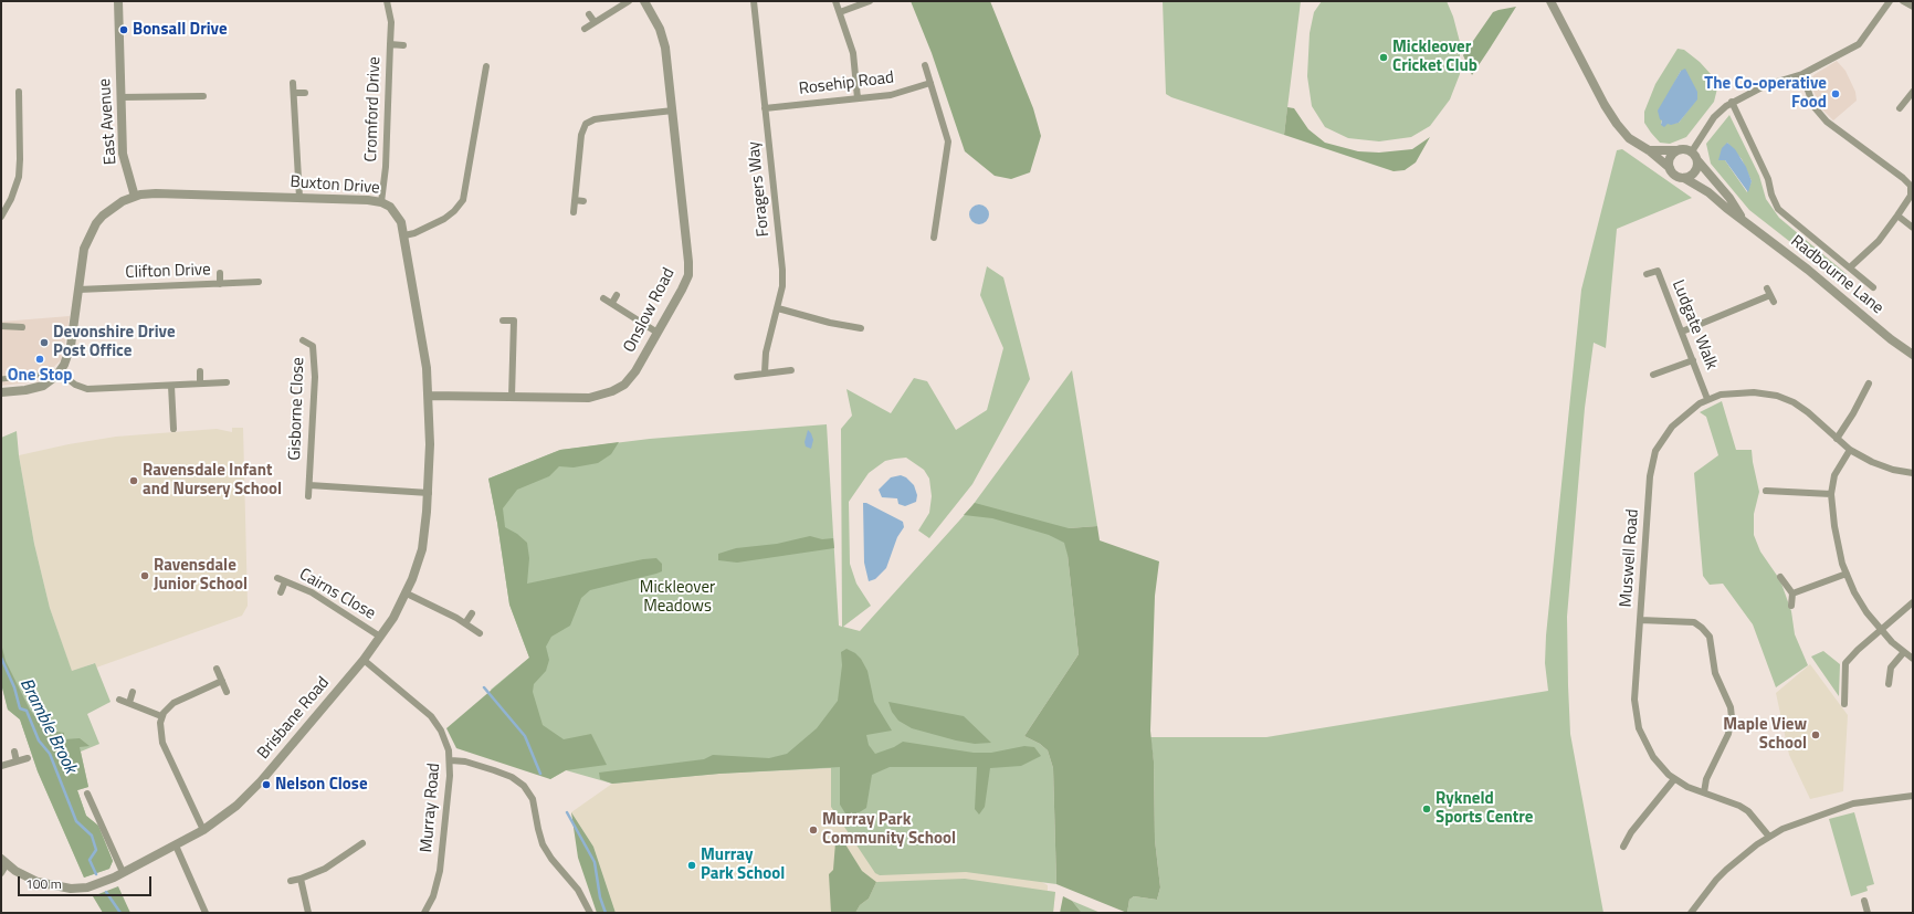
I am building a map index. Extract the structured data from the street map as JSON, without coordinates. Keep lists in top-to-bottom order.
{
  "streets": {
    "street": [
      "Rosehip Road",
      "Cromford Drive",
      "East Avenue",
      "Buxton Drive",
      "Foragers Way",
      "Clifton Drive",
      "Radbourne Lane",
      "Onslow Road",
      "Ludgate Walk",
      "Gisborne Close",
      "Muswell Road",
      "Cairns Close",
      "Brisbane Road",
      "Murray Road"
    ]
  },
  "crossings": [
    ["Rosehip Road", "Foragers Way"],
    ["Cromford Drive", "Buxton Drive"],
    ["East Avenue", "Buxton Drive"],
    ["Buxton Drive", "Onslow Road"],
    ["Buxton Drive", "Brisbane Road"],
    ["Onslow Road", "Brisbane Road"],
    ["Ludgate Walk", "Muswell Road"],
    ["Gisborne Close", "Brisbane Road"],
    ["Cairns Close", "Brisbane Road"],
    ["Brisbane Road", "Murray Road"]
  ],
  "water": ["Bramble Brook"],
  "parks": ["Mickleover Meadows"],
  "places": [
    "Bonsall Drive",
    "Mickleover Cricket Club",
    "The Co-operative Food",
    "Devonshire Drive Post Office",
    "One Stop",
    "Ravensdale Infant and Nursery School",
    "Ravensdale Junior School",
    "Maple View School",
    "Nelson Close",
    "Rykneld Sports Centre",
    "Murray Park Community School",
    "Murray Park School"
  ],
  "scale_bar": "100 m"
}
